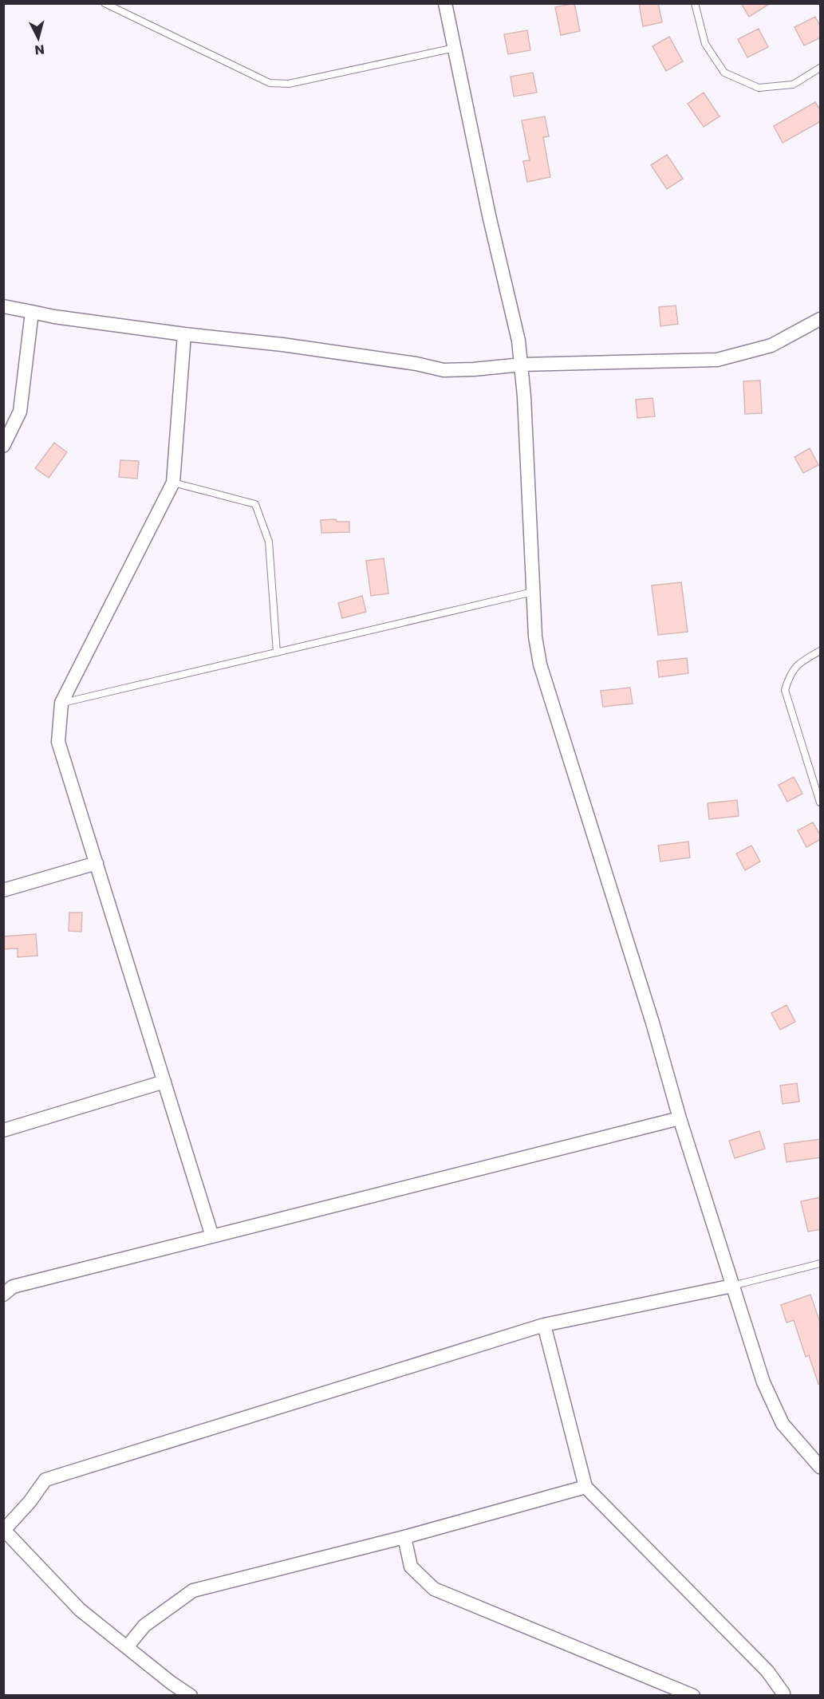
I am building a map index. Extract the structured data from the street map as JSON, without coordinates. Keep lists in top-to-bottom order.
{
  "north": "bottom"
}
